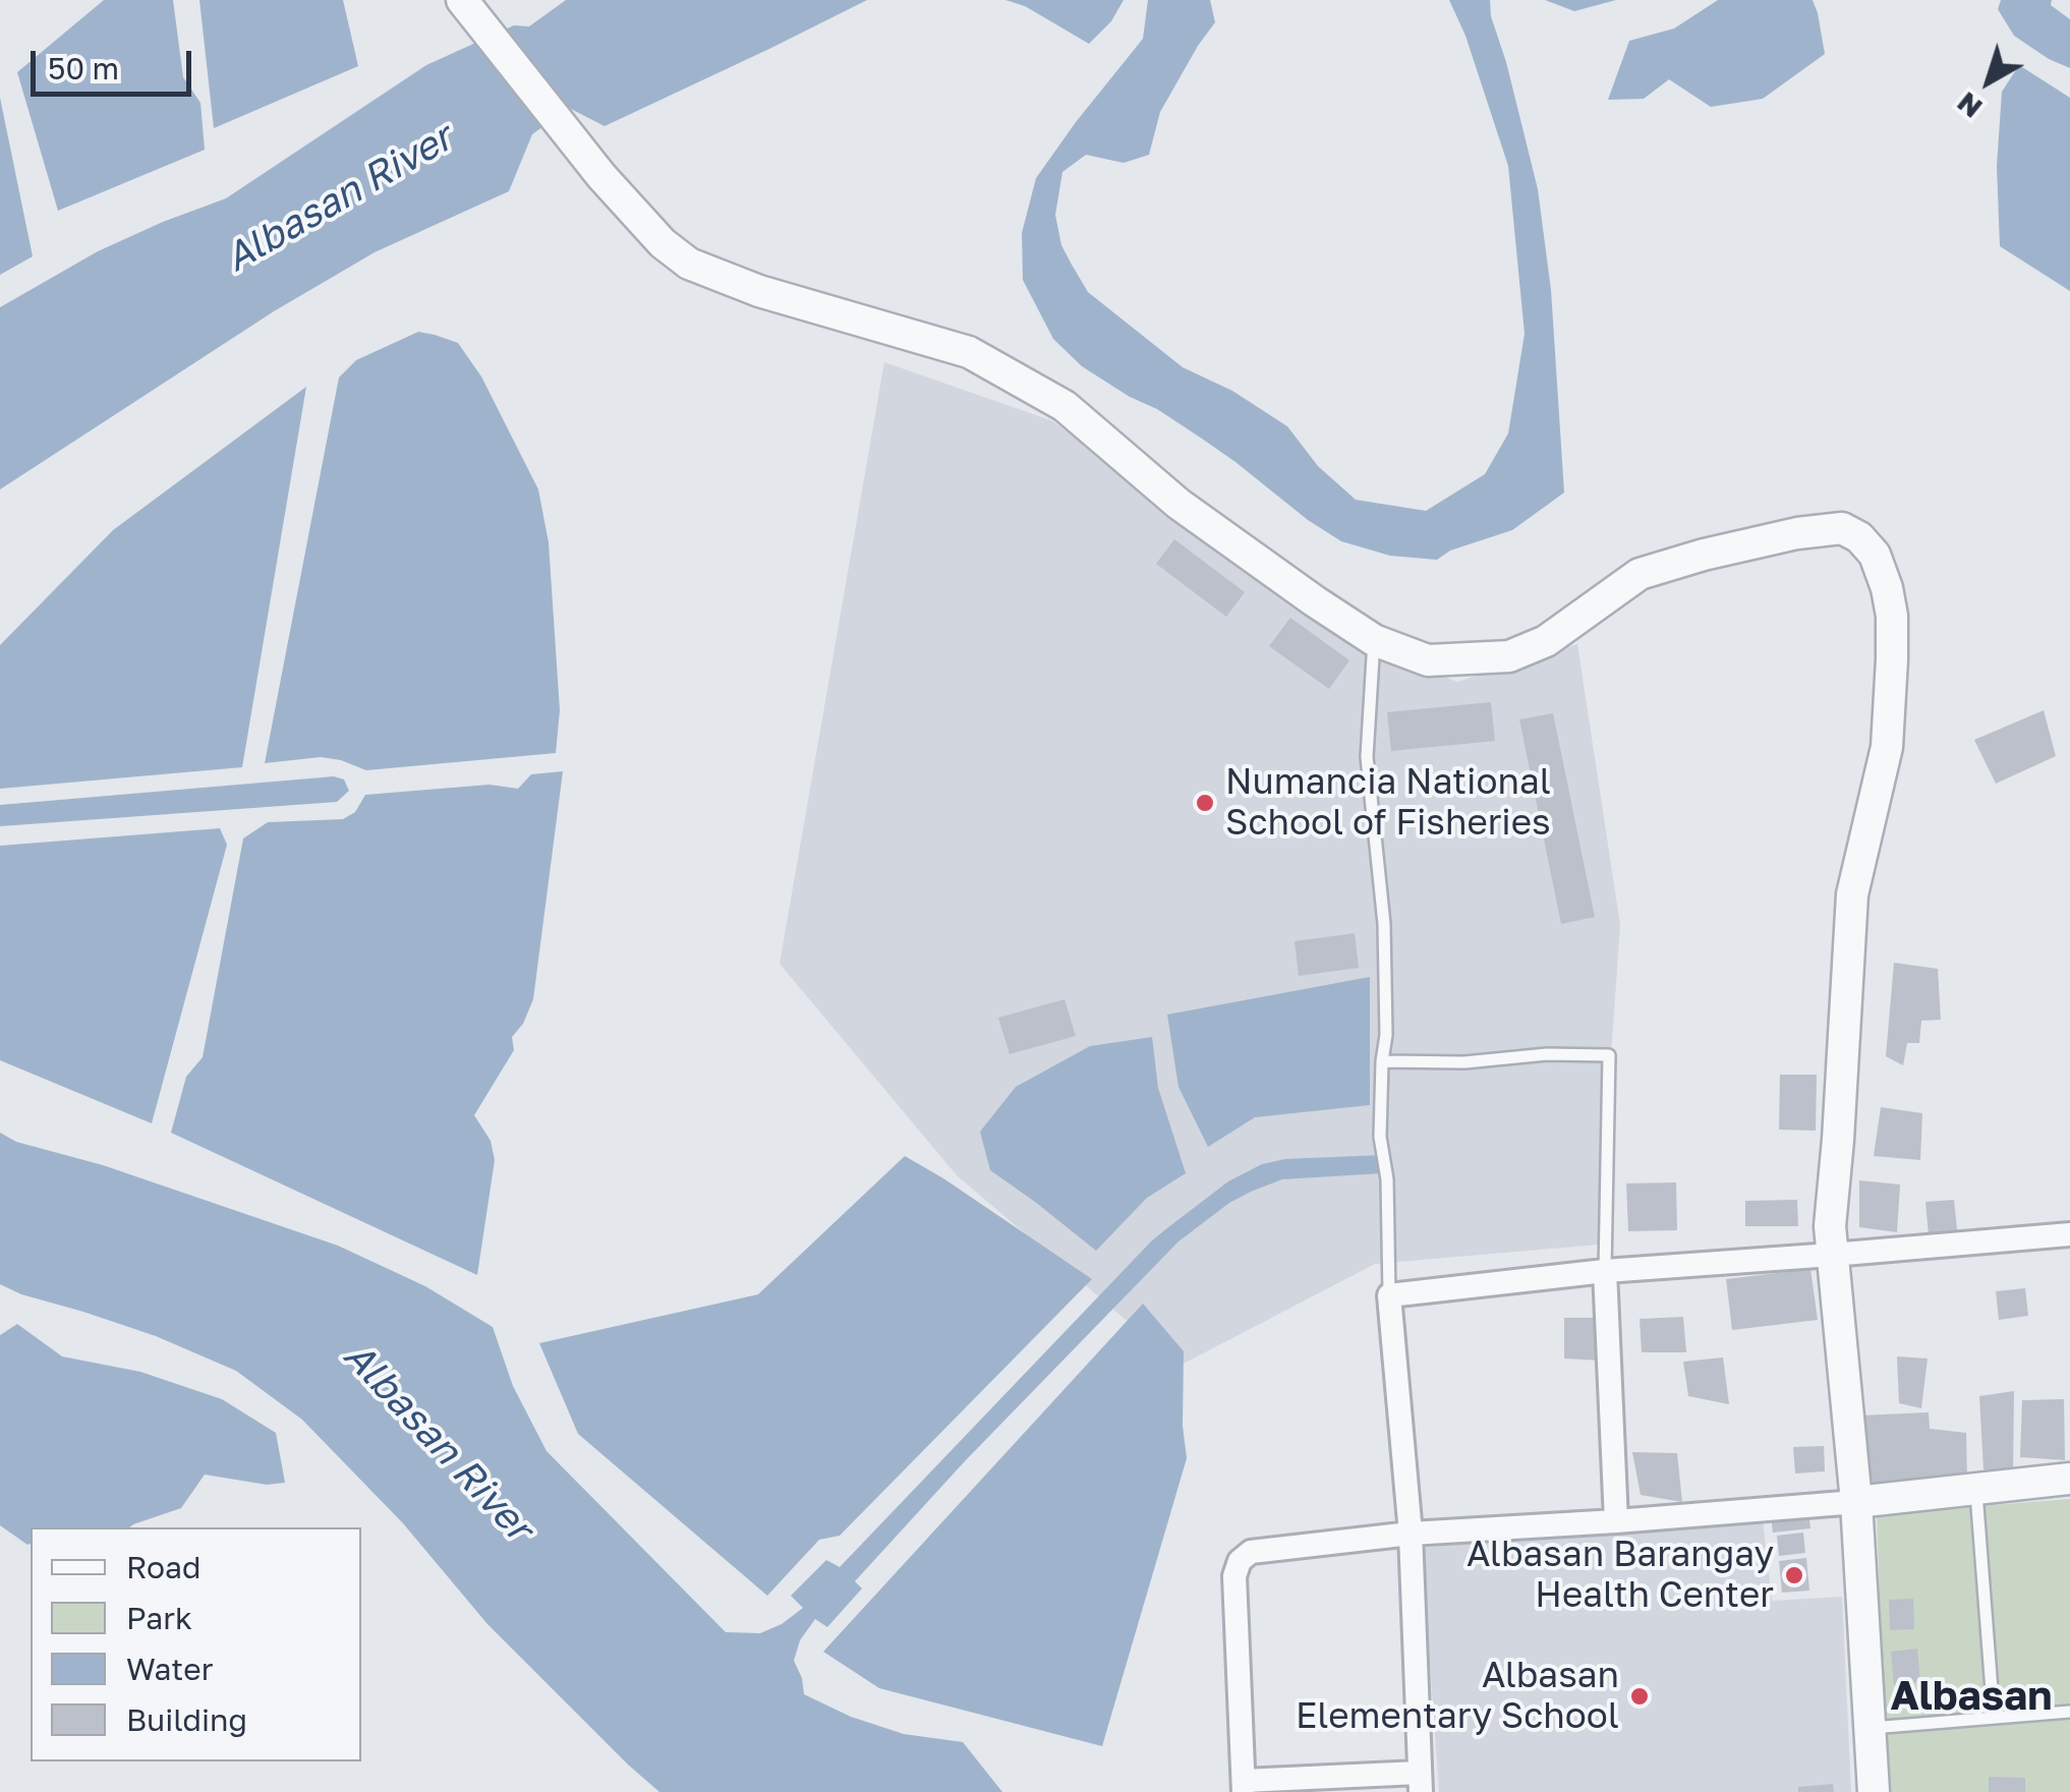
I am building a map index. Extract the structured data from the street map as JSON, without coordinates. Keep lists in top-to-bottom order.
{
  "districts": ["Albasan"],
  "water": ["Albasan River"],
  "places": ["Numancia National School of Fisheries", "Albasan Barangay Health Center", "Albasan Elementary School"],
  "legend": [
    "Road",
    "Park",
    "Water",
    "Building"
  ],
  "scale_bar": "50 m",
  "north": "bottom left"
}
